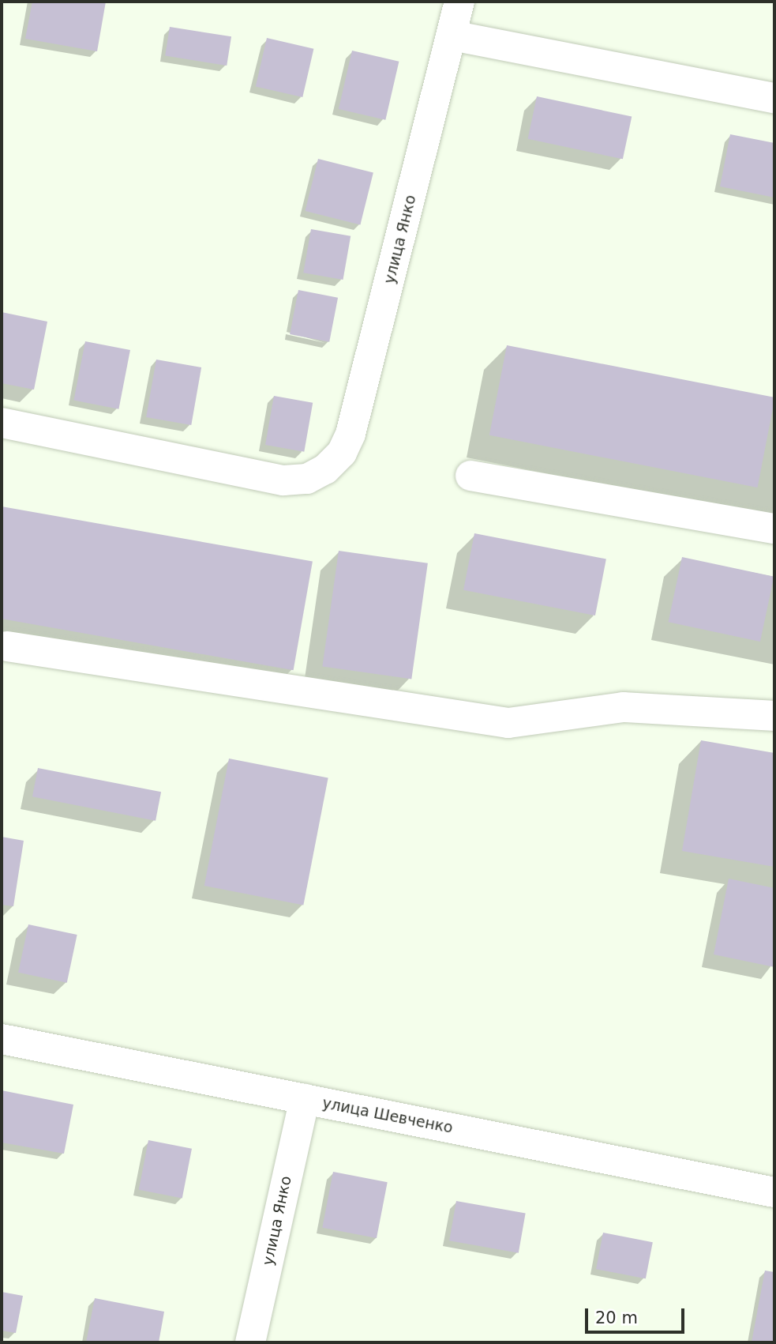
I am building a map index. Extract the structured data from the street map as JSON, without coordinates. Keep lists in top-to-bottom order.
{
  "streets": {
    "street": ["улица Янко", "улица Шевченко"]
  },
  "crossings": [
    ["улица Янко", "улица Шевченко"]
  ],
  "scale_bar": "20 m"
}
